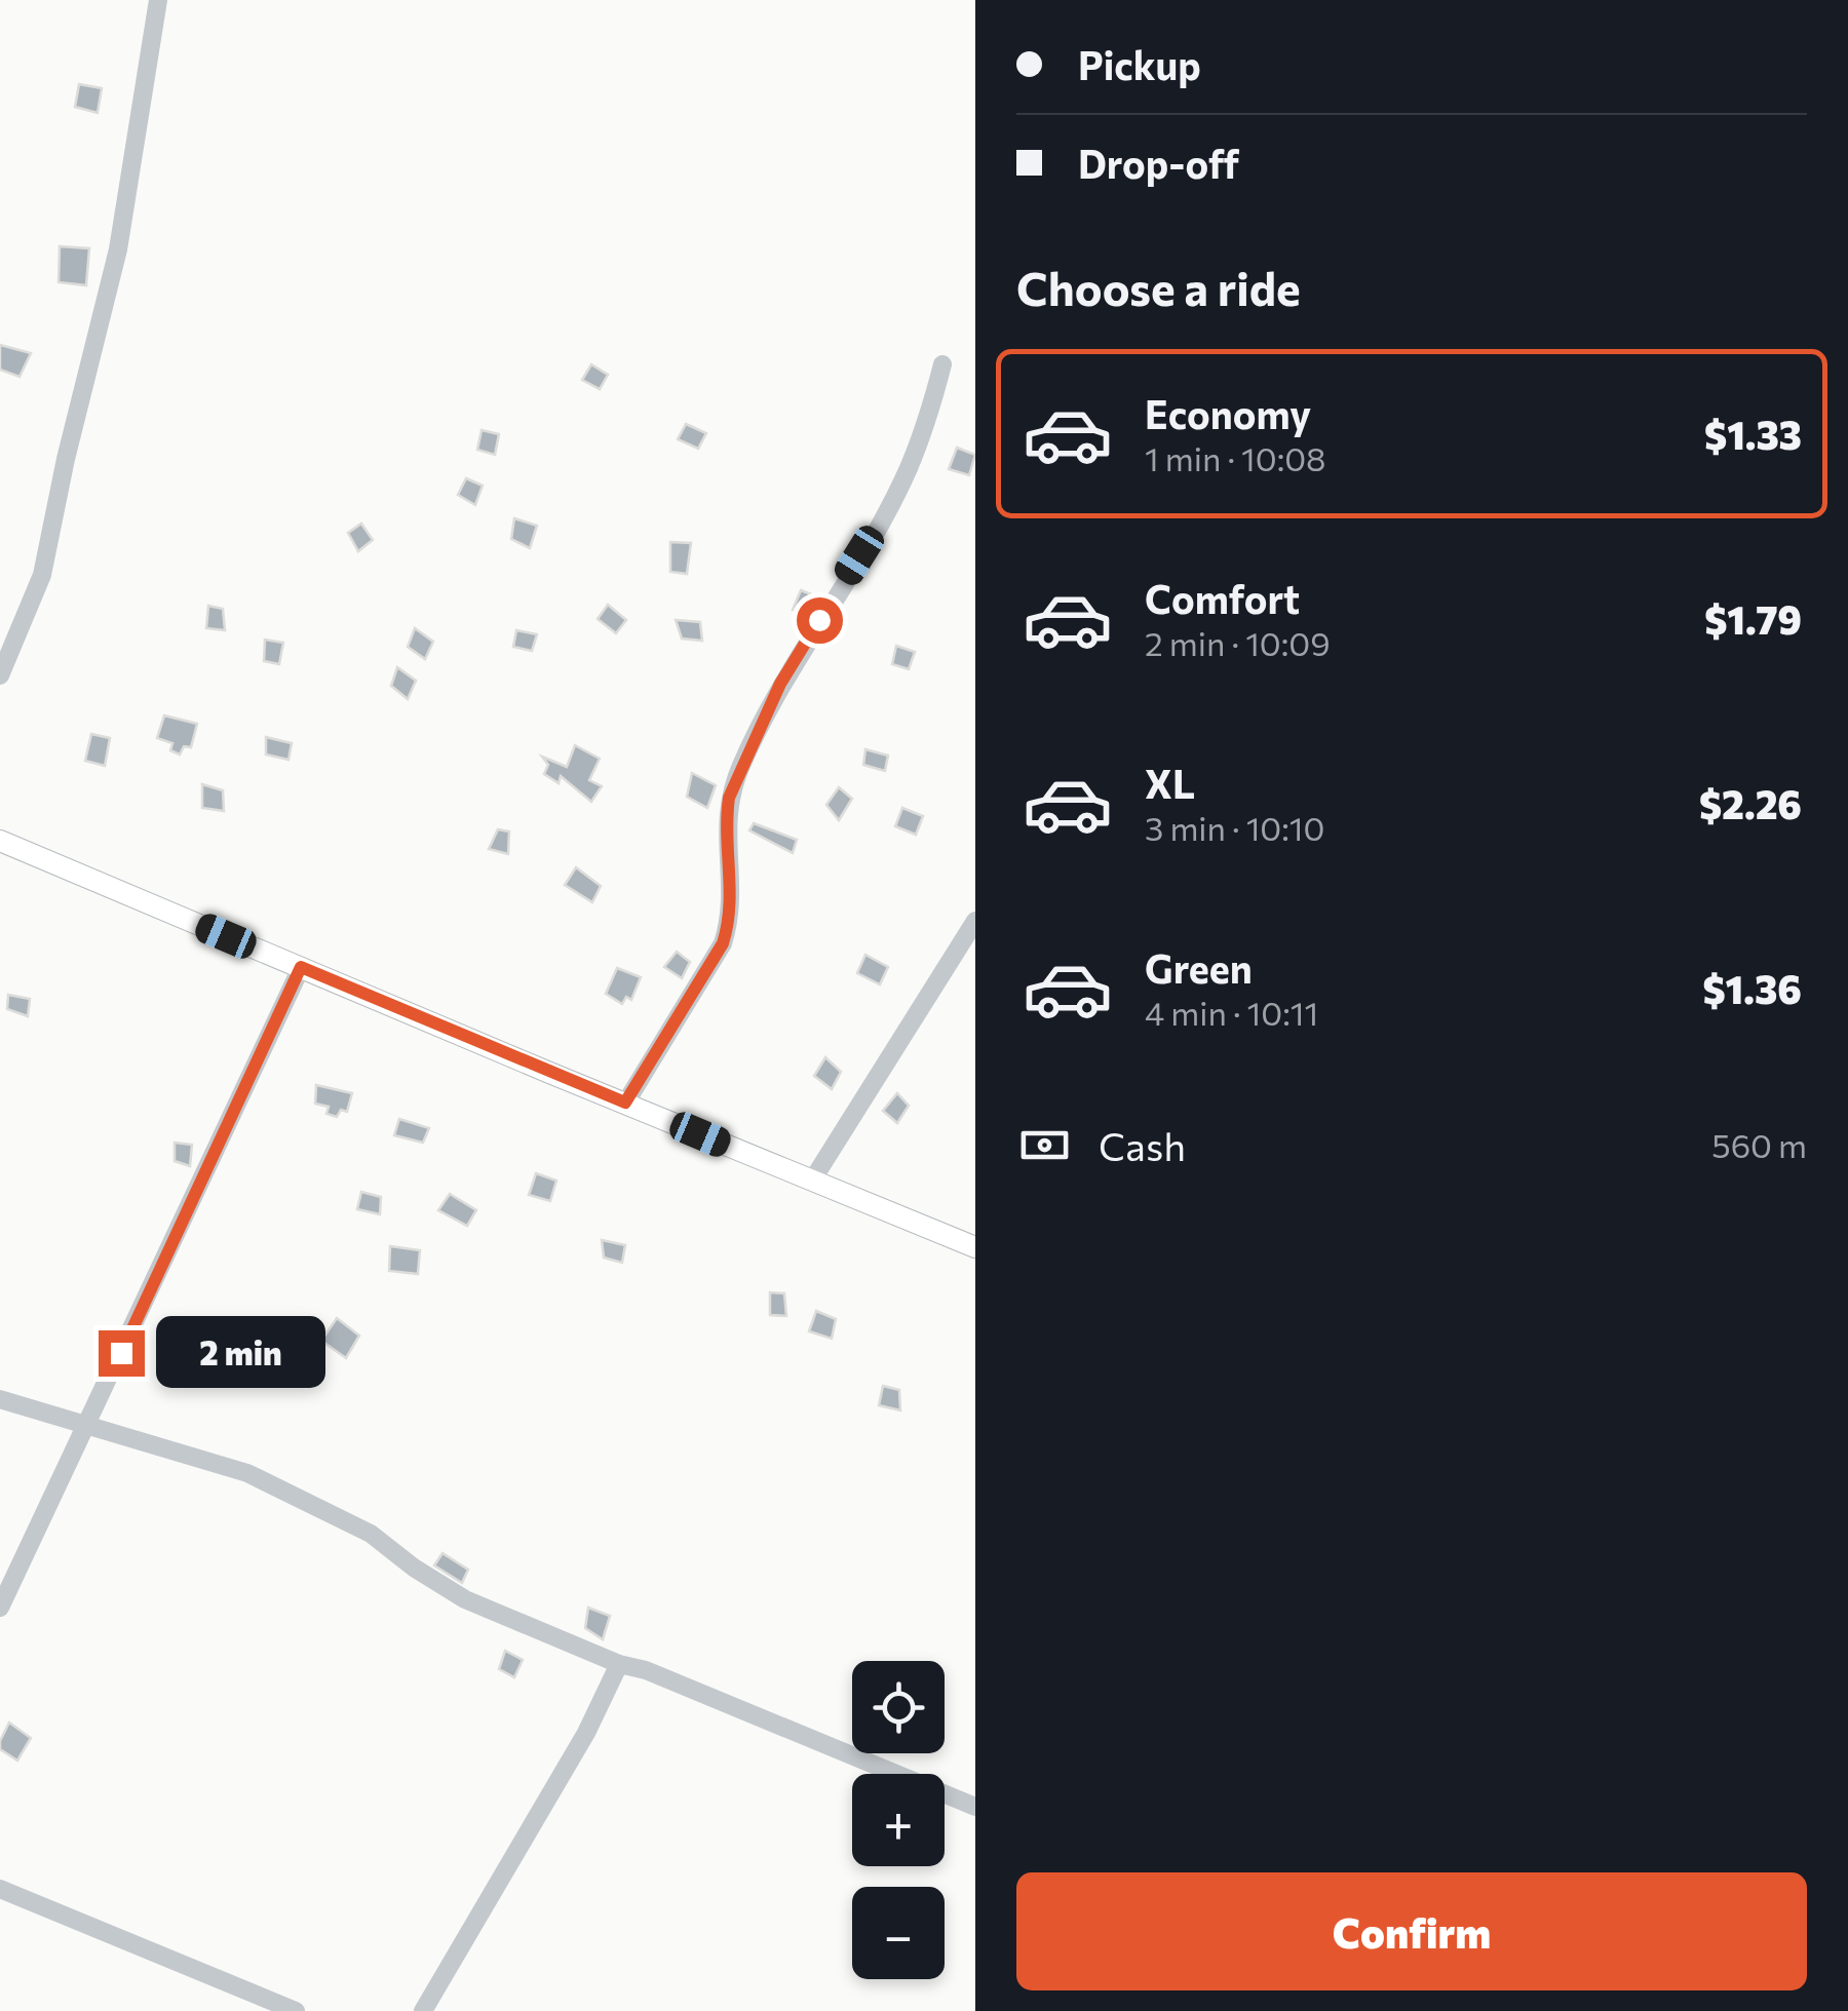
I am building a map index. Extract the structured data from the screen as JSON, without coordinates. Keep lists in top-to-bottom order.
{
  "page": {
    "banner": ["Pickup", "Drop-off"],
    "heading": "Choose a ride",
    "list": [
      {
        "name": "Economy",
        "note": "1 min · 10:08",
        "value": "$1.33"
      },
      {
        "name": "Comfort",
        "note": "2 min · 10:09",
        "value": "$1.79"
      },
      {
        "name": "XL",
        "note": "3 min · 10:10",
        "value": "$2.26"
      },
      {
        "name": "Green",
        "note": "4 min · 10:11",
        "value": "$1.36"
      }
    ],
    "pay": ["Cash", "560 m"],
    "bubble": "2 min",
    "map_buttons": ["+", "−"],
    "buttons": "Confirm"
  }
}
